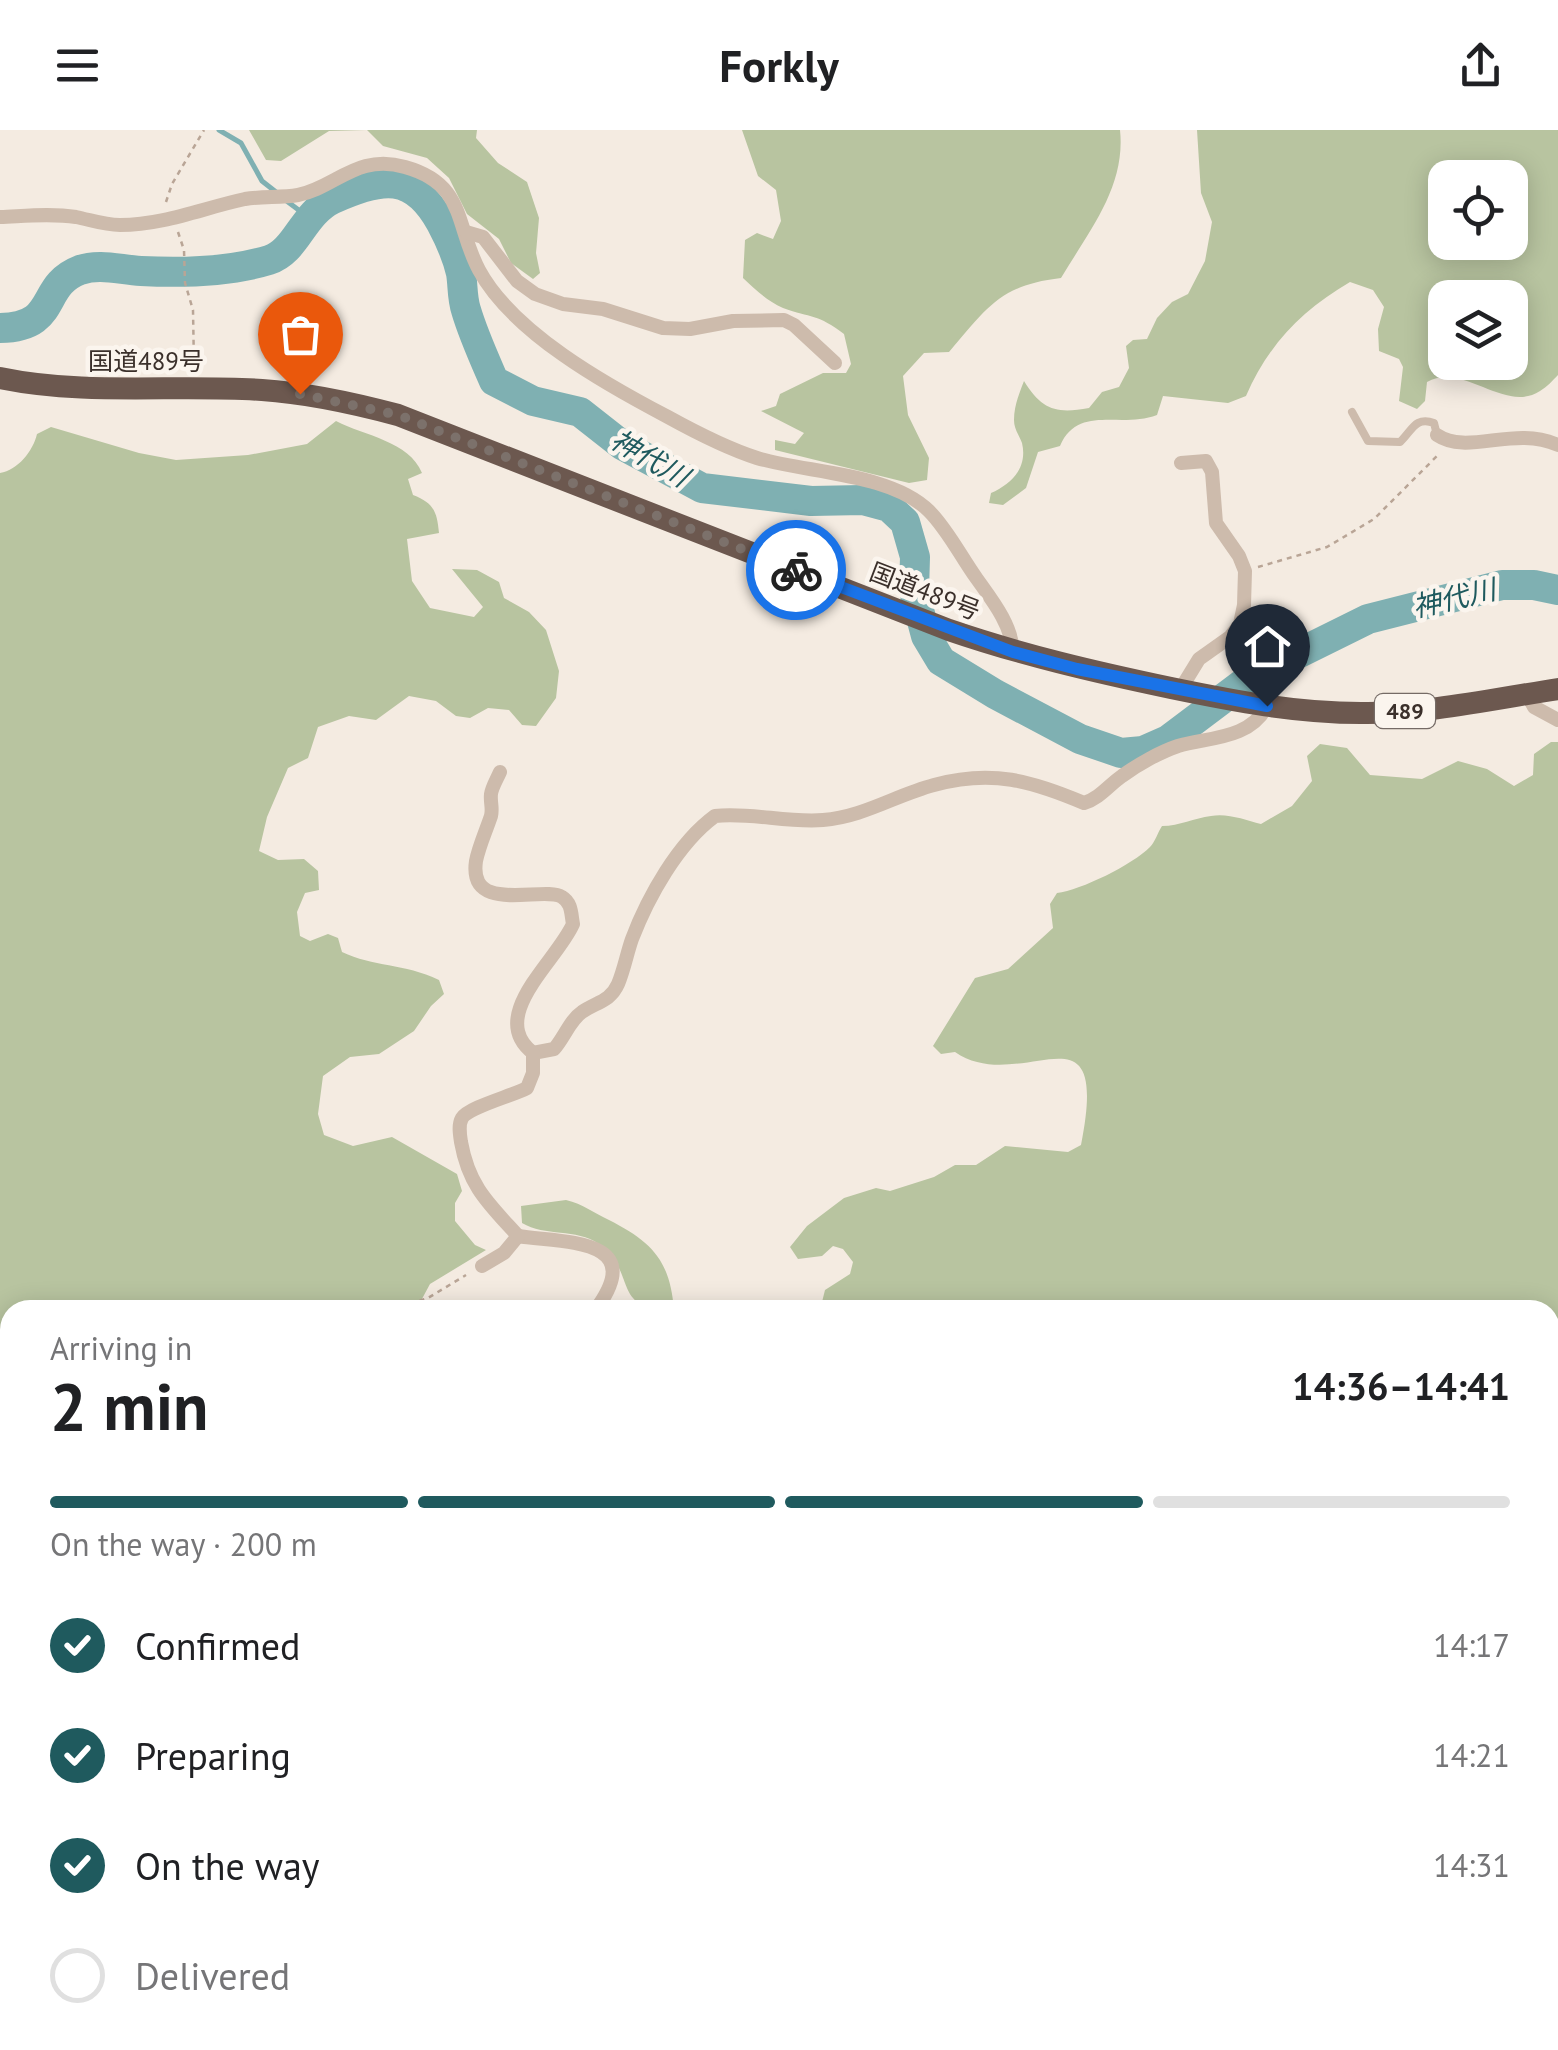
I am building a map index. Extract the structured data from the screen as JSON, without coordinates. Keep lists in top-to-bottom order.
{
  "streets": {
    "highway": ["国道489号", "489"]
  },
  "water": ["神代川"],
  "page": {
    "header": "Forkly",
    "heading": ["2 min", "Arriving in", "14:36–14:41"],
    "bar": "On the way · 200 m",
    "list": [
      ["Confirmed", "14:17"],
      ["Preparing", "14:21"],
      ["On the way", "14:31"],
      "Delivered"
    ]
  }
}
